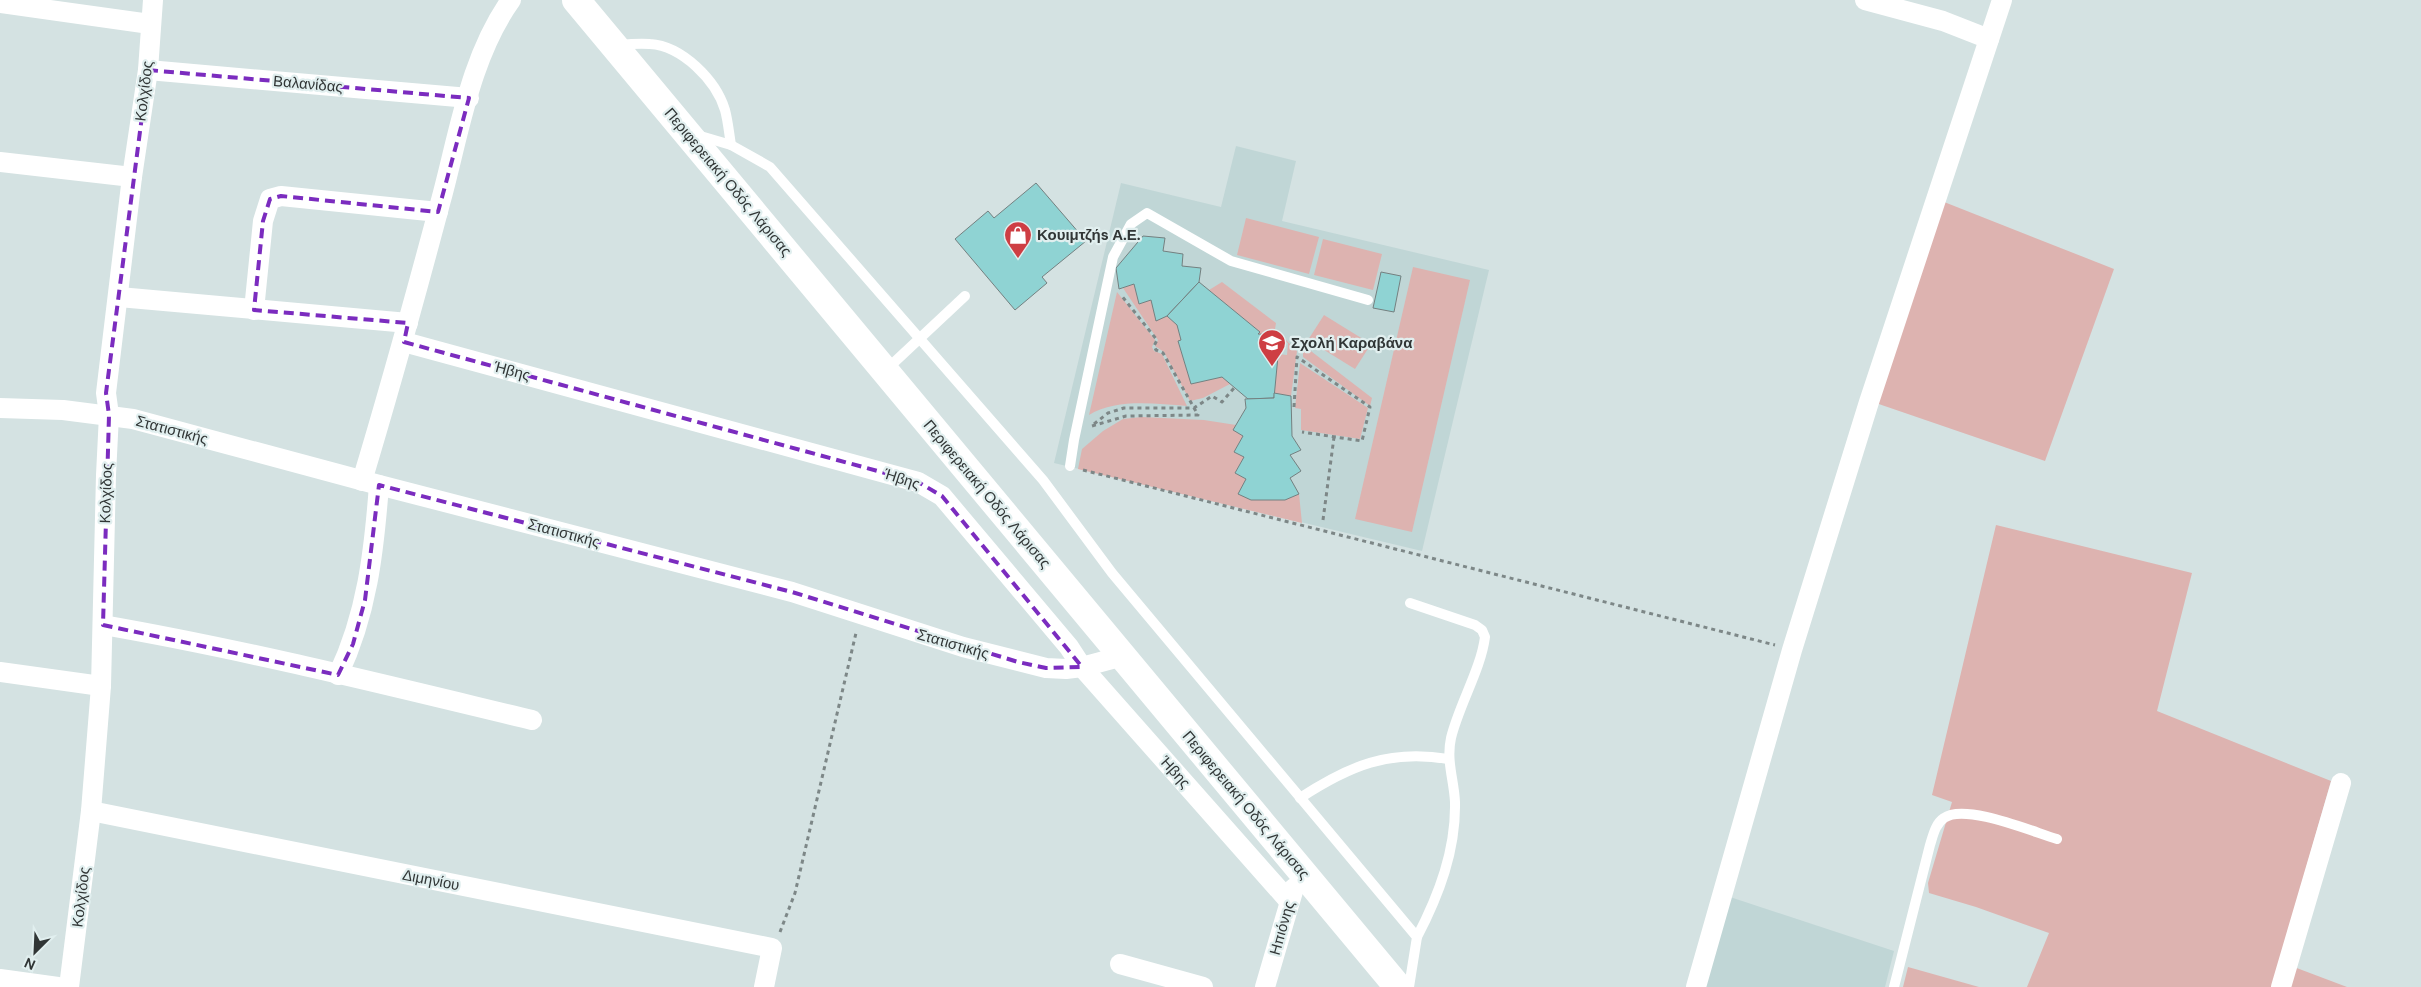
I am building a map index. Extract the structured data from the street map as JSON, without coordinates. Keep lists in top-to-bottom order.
{
  "streets": {
    "highway": ["Περιφερειακή Οδός Λάρισας"],
    "street": [
      "Βαλανίδας",
      "Κολχίδος",
      "Ήβης",
      "Στατιστικής",
      "Διμηνίου",
      "Ηπιόνης"
    ]
  },
  "crossings": [
    ["Βαλανίδας", "Κολχίδος"],
    ["Κολχίδος", "Ήβης"],
    ["Κολχίδος", "Στατιστικής"],
    ["Κολχίδος", "Διμηνίου"],
    ["Περιφερειακή Οδός Λάρισας", "Στατιστικής"],
    ["Περιφερειακή Οδός Λάρισας", "Ηπιόνης"],
    ["Ήβης", "Στατιστικής"],
    ["Ήβης", "Ηπιόνης"]
  ],
  "places": {
    "shop": ["Κουιμτζήs Α.Ε."],
    "school or university": ["Σχολή Καραβάνα"]
  },
  "north": "bottom left"
}
